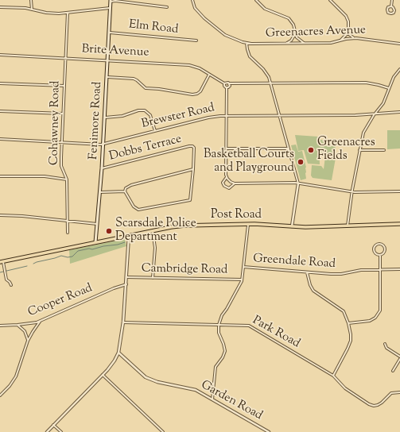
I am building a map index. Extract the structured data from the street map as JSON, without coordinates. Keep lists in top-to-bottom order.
{
  "streets": {
    "main road": ["Fenimore Road", "Post Road"],
    "street": [
      "Elm Road",
      "Greenacres Avenue",
      "Brite Avenue",
      "Brewster Road",
      "Cohawney Road",
      "Dobbs Terrace",
      "Greendale Road",
      "Cambridge Road",
      "Cooper Road",
      "Park Road",
      "Garden Road"
    ]
  },
  "crossings": [
    ["Elm Road", "Fenimore Road"],
    ["Brite Avenue", "Fenimore Road"],
    ["Brite Avenue", "Cohawney Road"],
    ["Brewster Road", "Fenimore Road"],
    ["Brewster Road", "Cohawney Road"],
    ["Fenimore Road", "Dobbs Terrace"],
    ["Fenimore Road", "Post Road"]
  ],
  "places": ["Greenacres Fields", "Basketball Courts and Playground", "Scarsdale Police Department"]
}
